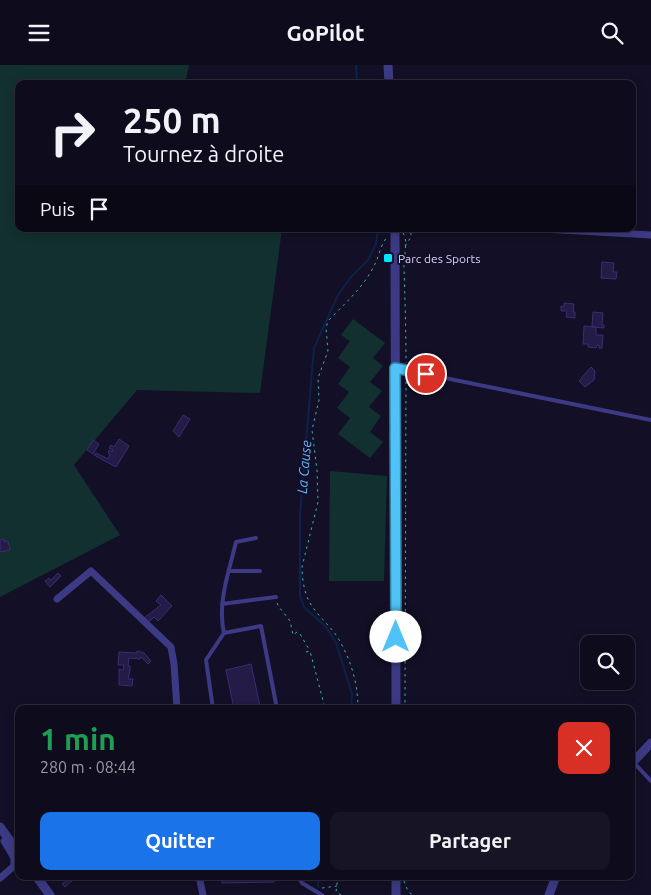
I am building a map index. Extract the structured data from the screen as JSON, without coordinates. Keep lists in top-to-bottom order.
{
  "water": ["La Cause"],
  "places": {
    "transit": ["Parc des Sports"]
  },
  "page": {
    "header": "GoPilot",
    "turn": ["250 m", "Tournez à droite"],
    "then": "Puis",
    "heading": ["1 min", "280 m · 08:44"],
    "buttons": ["Quitter", "Partager"]
  }
}
